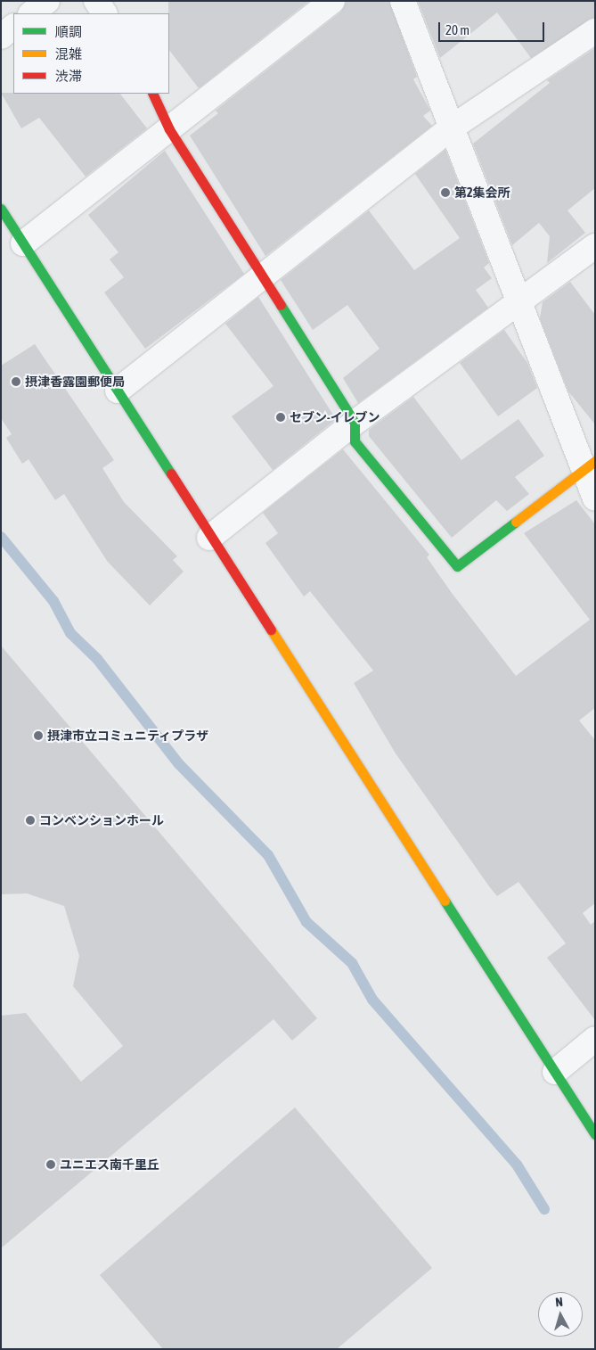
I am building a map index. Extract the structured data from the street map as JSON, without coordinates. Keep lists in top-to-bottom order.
{
  "places": [
    "第2集会所",
    "摂津香露園郵便局",
    "セブン-イレブン",
    "摂津市立コミュニティプラザ",
    "コンベンションホール",
    "ユニエス南千里丘"
  ],
  "legend": ["順調", "混雑", "渋滞"],
  "scale_bar": "20 m",
  "north": "top"
}
